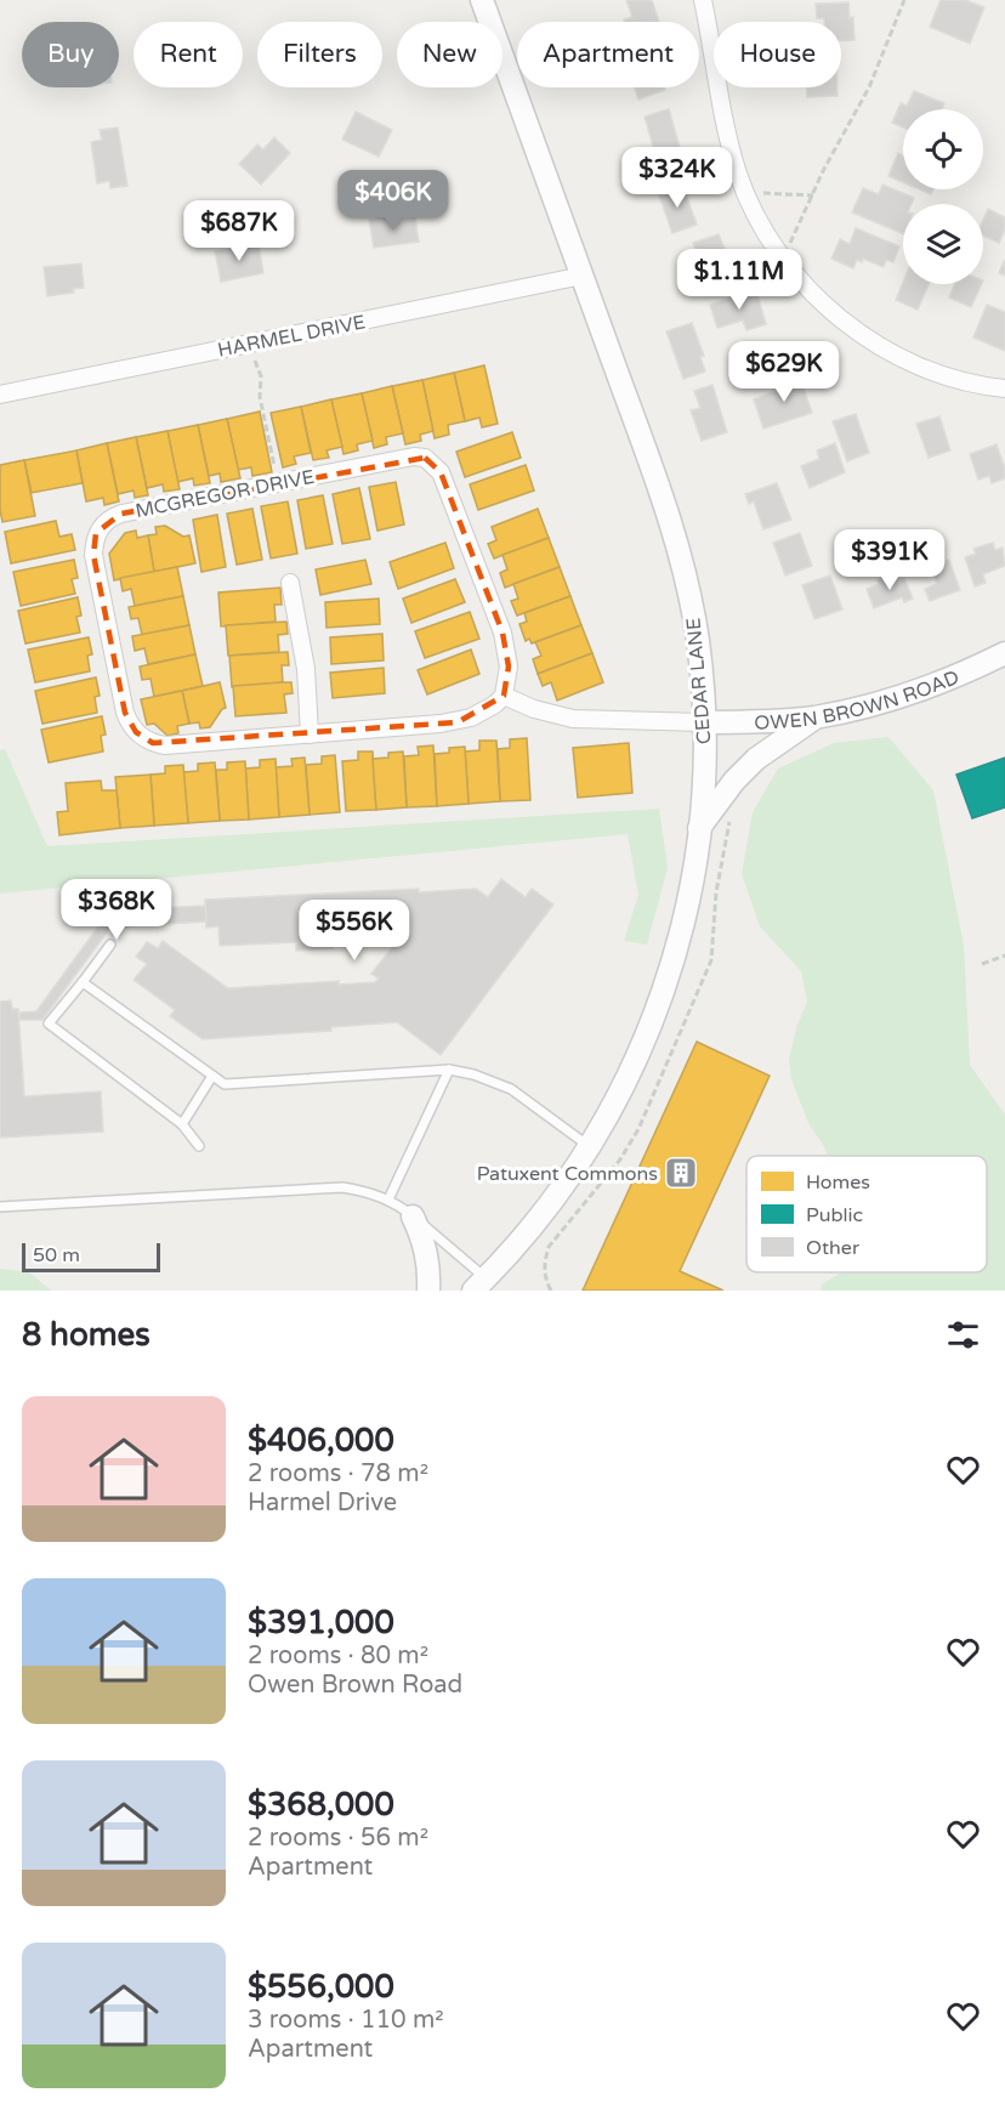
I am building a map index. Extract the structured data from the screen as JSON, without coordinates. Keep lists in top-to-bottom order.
{
  "streets": {
    "main road": ["CEDAR LANE", "OWEN BROWN ROAD"],
    "street": ["HARMEL DRIVE", "MCGREGOR DRIVE"]
  },
  "crossings": [
    ["HARMEL DRIVE", "CEDAR LANE"],
    ["CEDAR LANE", "OWEN BROWN ROAD"]
  ],
  "places": {
    "building": ["Patuxent Commons"]
  },
  "legend": ["Homes", "Public", "Other"],
  "scale_bar": "50 m",
  "page": {
    "chip": [
      "Buy",
      "Rent",
      "Filters",
      "New",
      "Apartment",
      "House"
    ],
    "price": [
      "$324K",
      "$406K",
      "$687K",
      "$1.11M",
      "$629K",
      "$391K",
      "$368K",
      "$556K"
    ],
    "scale": "50 m",
    "heading": "8 homes",
    "list": [
      {
        "name": "$406,000",
        "note": "2 rooms · 78 m² · Harmel Drive"
      },
      {
        "name": "$391,000",
        "note": "2 rooms · 80 m² · Owen Brown Road"
      },
      {
        "name": "$368,000",
        "note": "2 rooms · 56 m² · Apartment"
      },
      {
        "name": "$556,000",
        "note": "3 rooms · 110 m² · Apartment"
      }
    ]
  }
}
